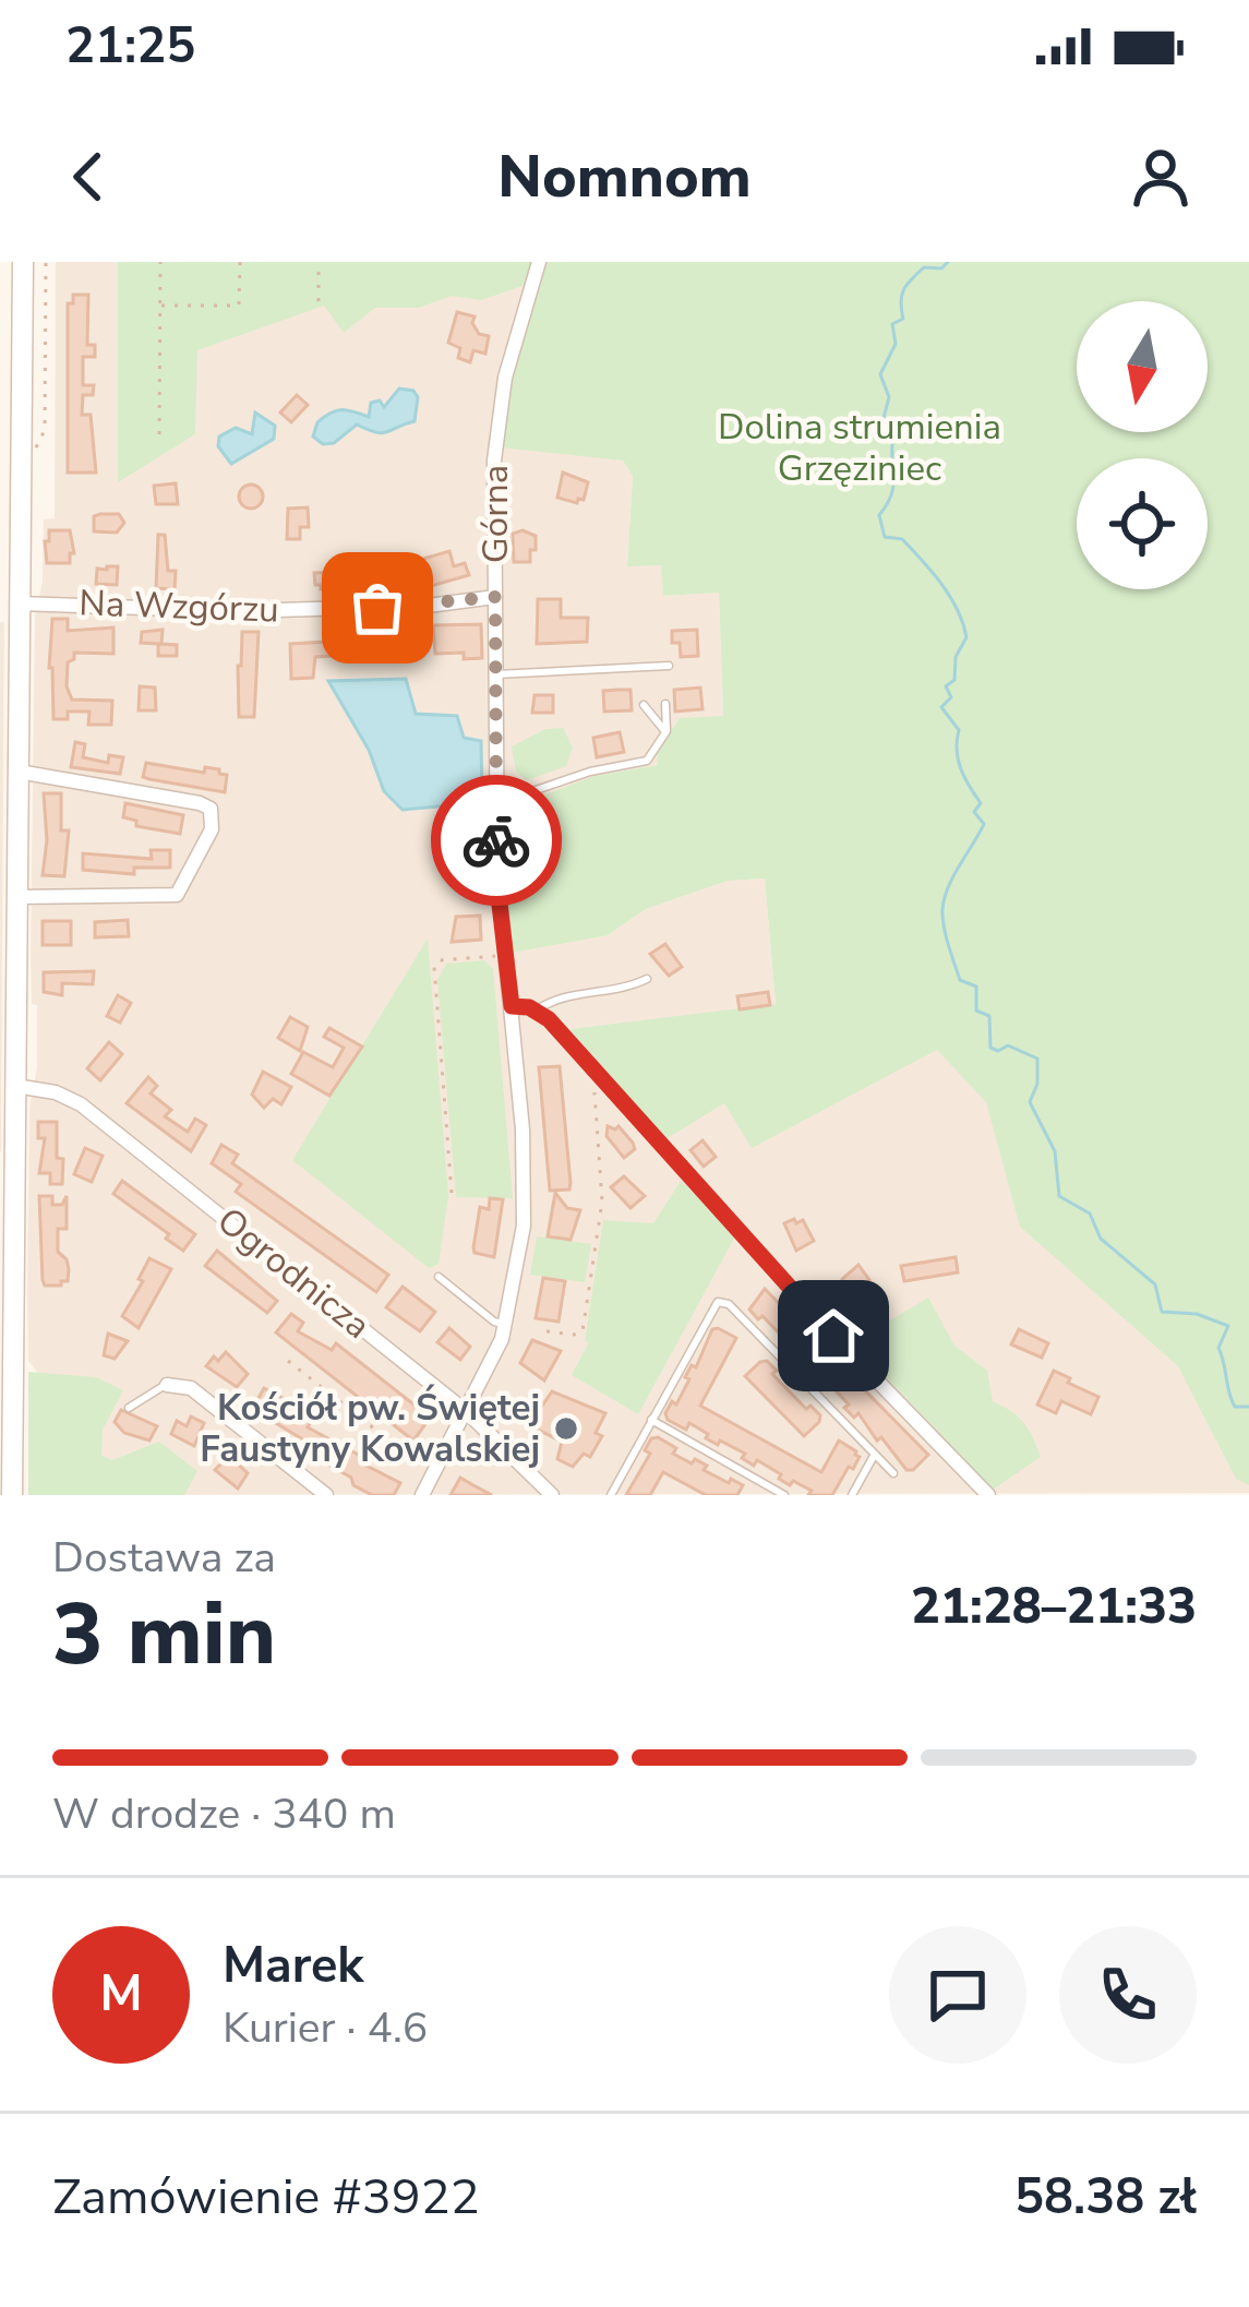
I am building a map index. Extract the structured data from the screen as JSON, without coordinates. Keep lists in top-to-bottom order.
{
  "streets": {
    "street": ["Górna", "Na Wzgórzu", "Ogrodnicza"]
  },
  "crossings": [
    ["Górna", "Na Wzgórzu"],
    ["Górna", "Ogrodnicza"]
  ],
  "parks": ["Dolina strumienia Grzęziniec"],
  "places": ["Kościół pw. Świętej Faustyny Kowalskiej"],
  "north": "bottom",
  "page": {
    "status": "21:25",
    "header": "Nomnom",
    "heading": ["3 min", "Dostawa za", "21:28–21:33"],
    "panel": [
      "Marek",
      "Kurier · 4.6",
      "Zamówienie #3922",
      "58.38 zł"
    ],
    "bar": "W drodze · 340 m",
    "round": "M"
  }
}
